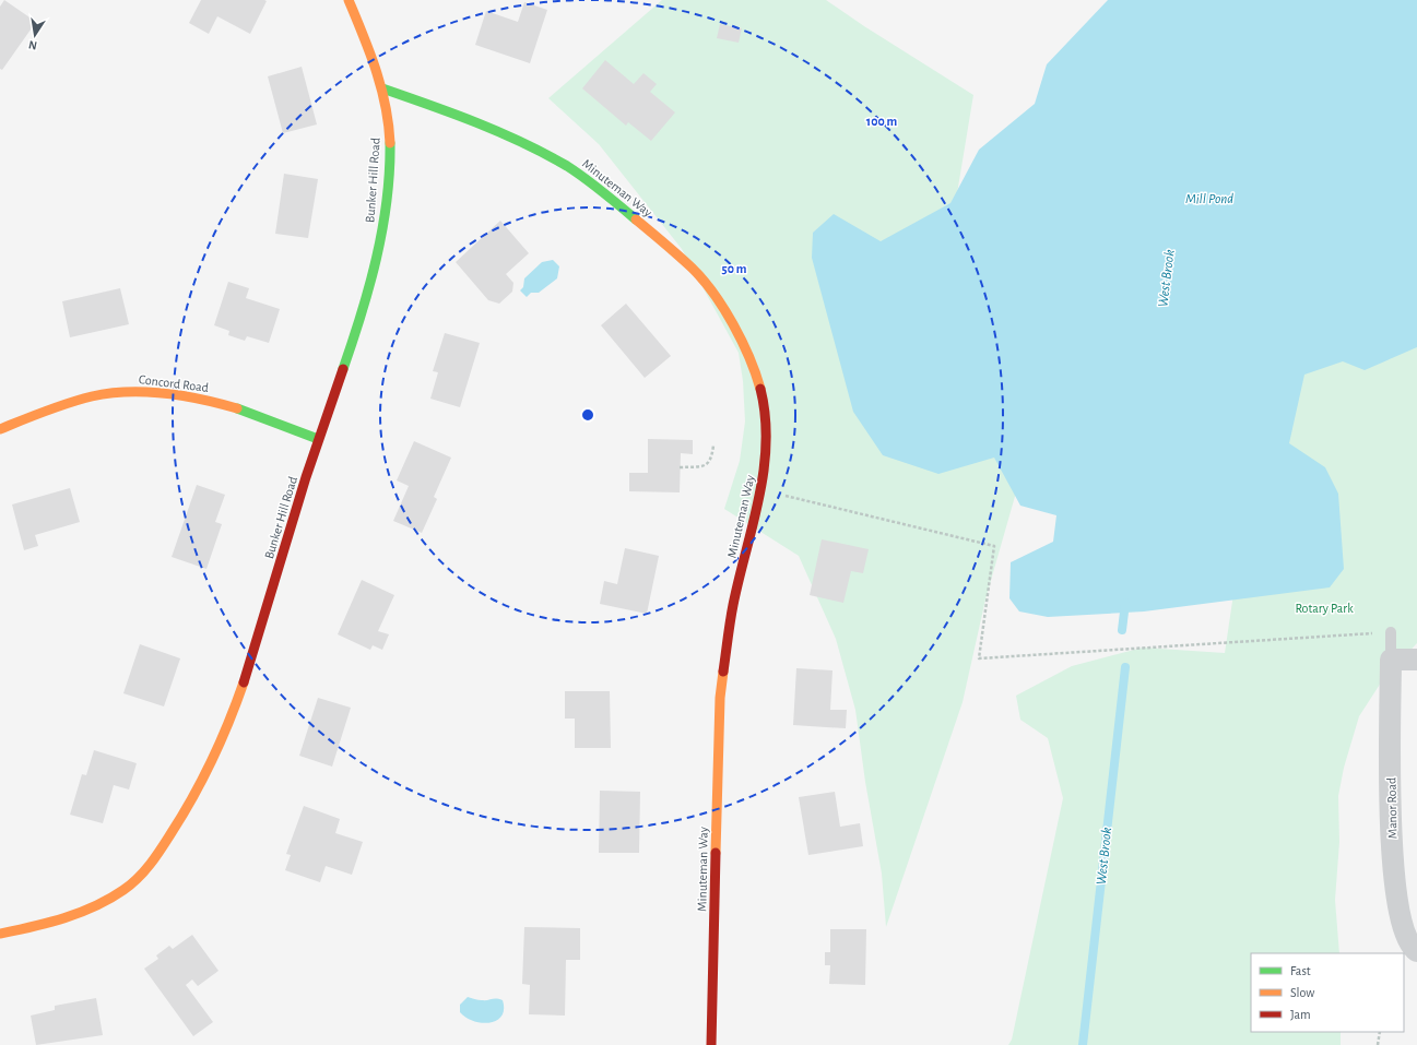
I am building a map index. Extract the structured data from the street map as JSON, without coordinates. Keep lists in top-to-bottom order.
{
  "streets": {
    "street": [
      "Bunker Hill Road",
      "Minuteman Way",
      "Concord Road",
      "Manor Road"
    ]
  },
  "crossings": [
    ["Bunker Hill Road", "Minuteman Way"],
    ["Bunker Hill Road", "Concord Road"]
  ],
  "water": ["Mill Pond", "West Brook"],
  "parks": ["Rotary Park"],
  "legend": ["Fast", "Slow", "Jam"],
  "north": "bottom",
  "rings": ["100 m", "50 m"]
}
